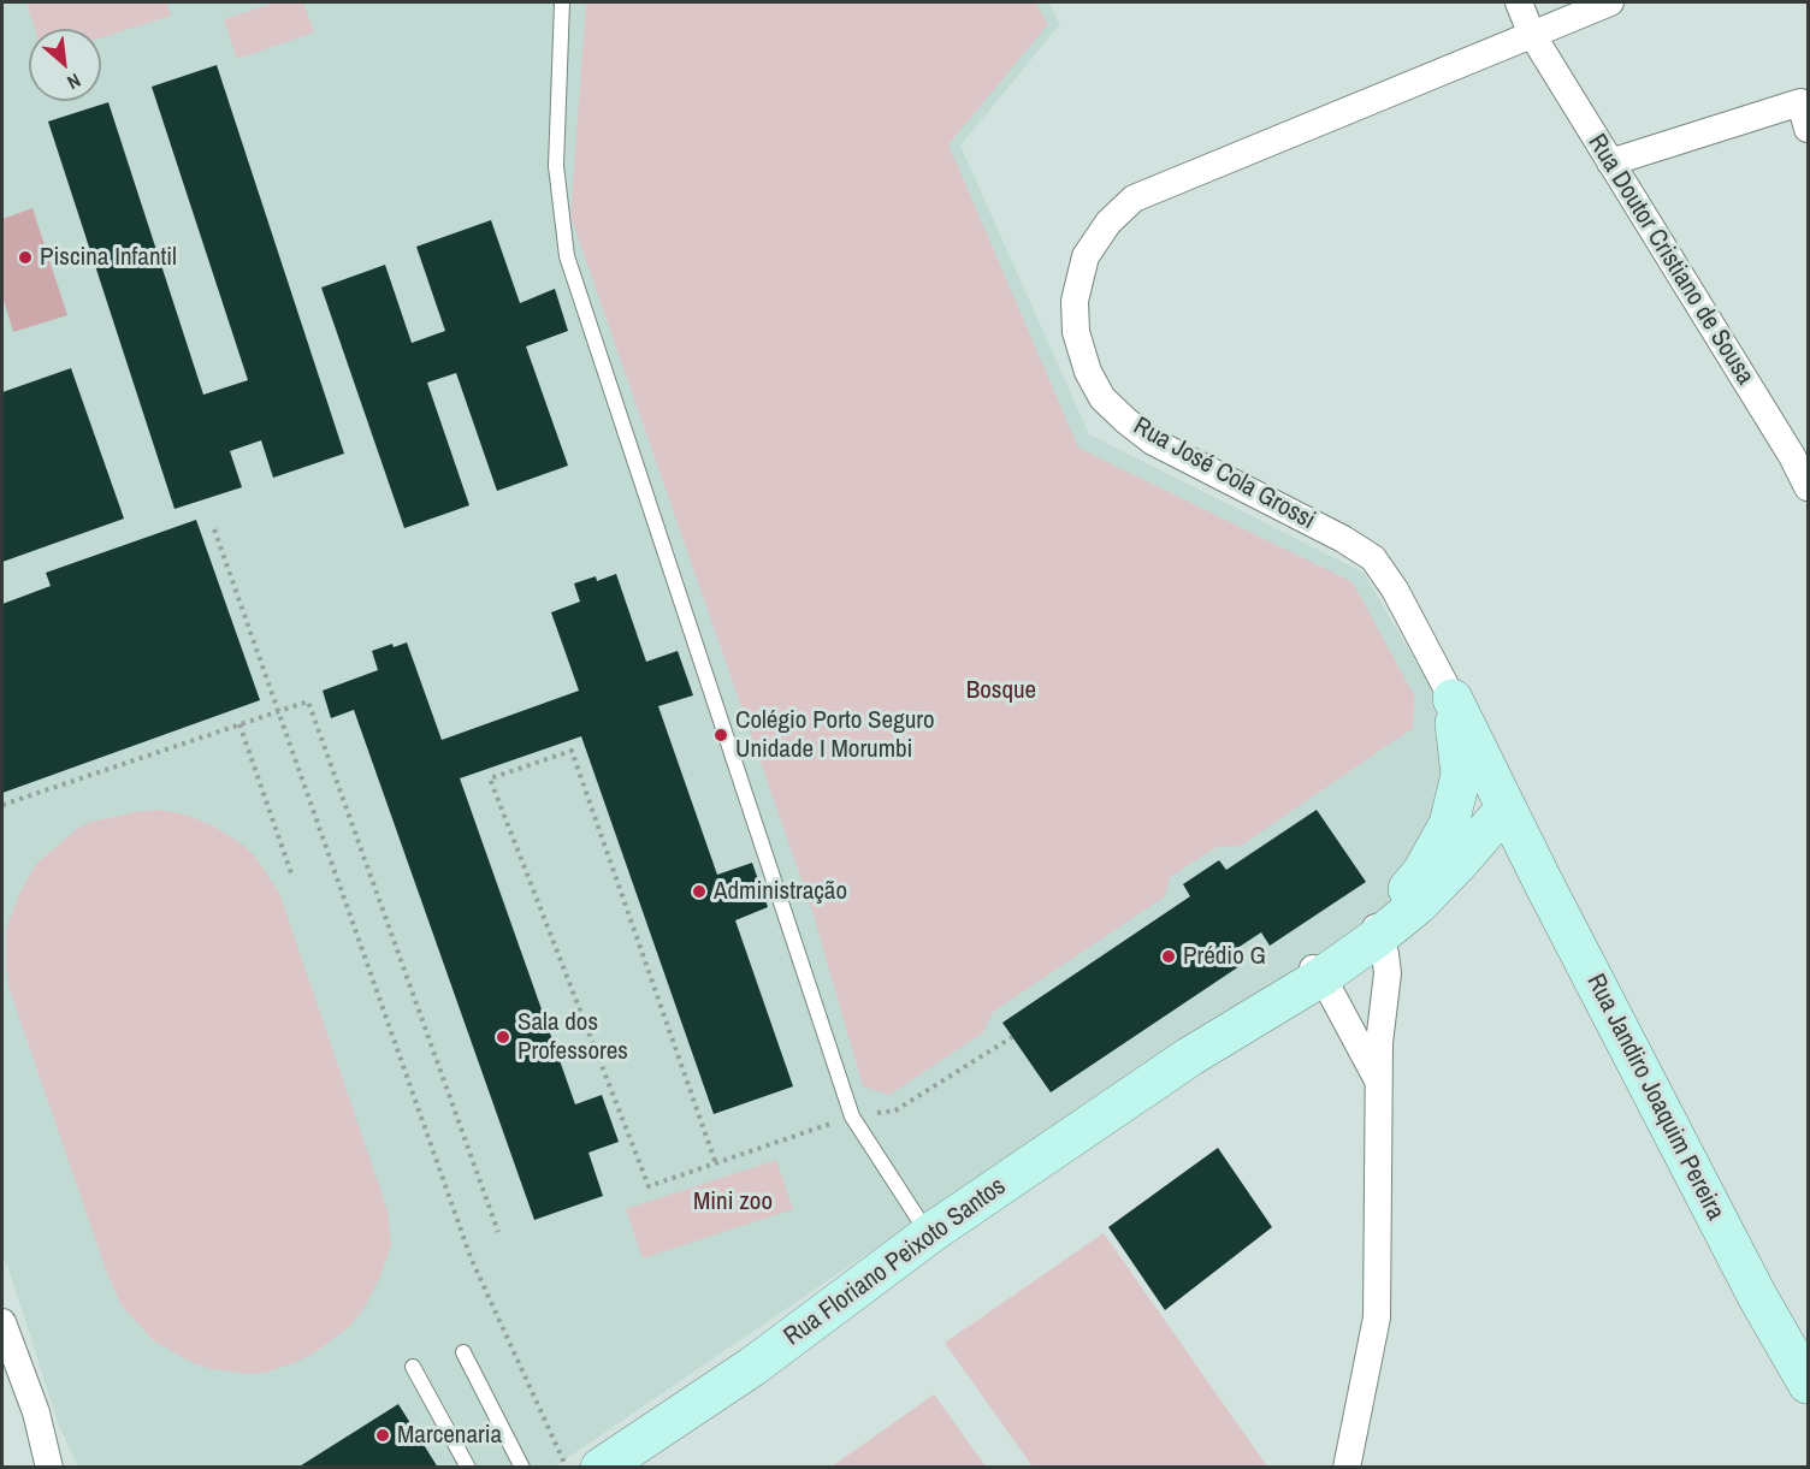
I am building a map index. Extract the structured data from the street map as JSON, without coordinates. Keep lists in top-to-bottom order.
{
  "streets": {
    "street": [
      "Rua Doutor Cristiano de Sousa",
      "Rua José Cola Grossi",
      "Rua Jandiro Joaquim Pereira",
      "Rua Floriano Peixoto Santos"
    ]
  },
  "crossings": [
    ["Rua Doutor Cristiano de Sousa", "Rua José Cola Grossi"],
    ["Rua José Cola Grossi", "Rua Jandiro Joaquim Pereira"],
    ["Rua José Cola Grossi", "Rua Floriano Peixoto Santos"],
    ["Rua Jandiro Joaquim Pereira", "Rua Floriano Peixoto Santos"]
  ],
  "parks": ["Bosque", "Mini zoo"],
  "places": [
    "Piscina Infantil",
    "Colégio Porto Seguro Unidade I Morumbi",
    "Administração",
    "Prédio G",
    "Sala dos Professores",
    "Marcenaria"
  ],
  "north": "bottom right"
}
